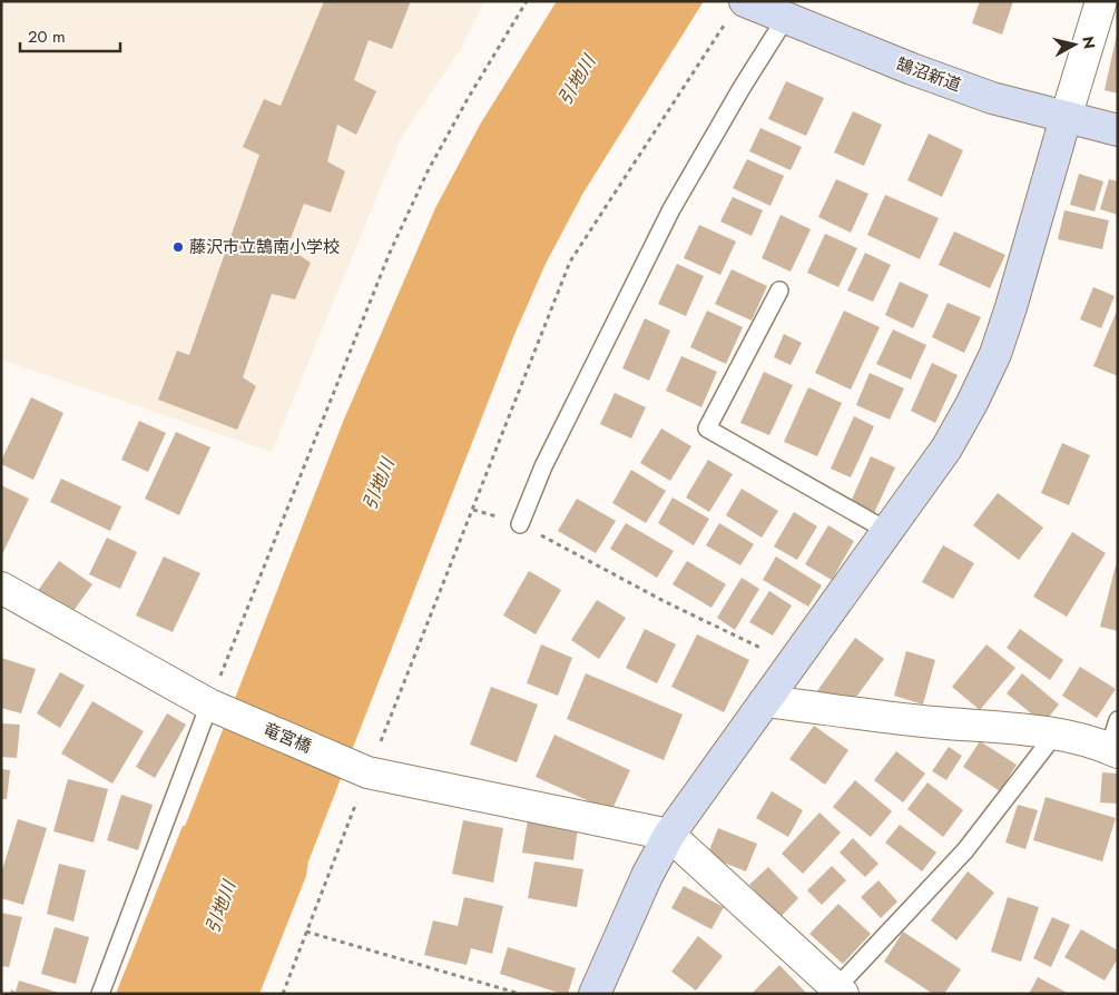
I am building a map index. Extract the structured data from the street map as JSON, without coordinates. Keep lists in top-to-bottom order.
{
  "streets": {
    "street": ["鵠沼新道", "竜宮橋"]
  },
  "water": ["引地川"],
  "places": ["藤沢市立鵠南小学校"],
  "scale_bar": "20 m",
  "north": "right"
}
